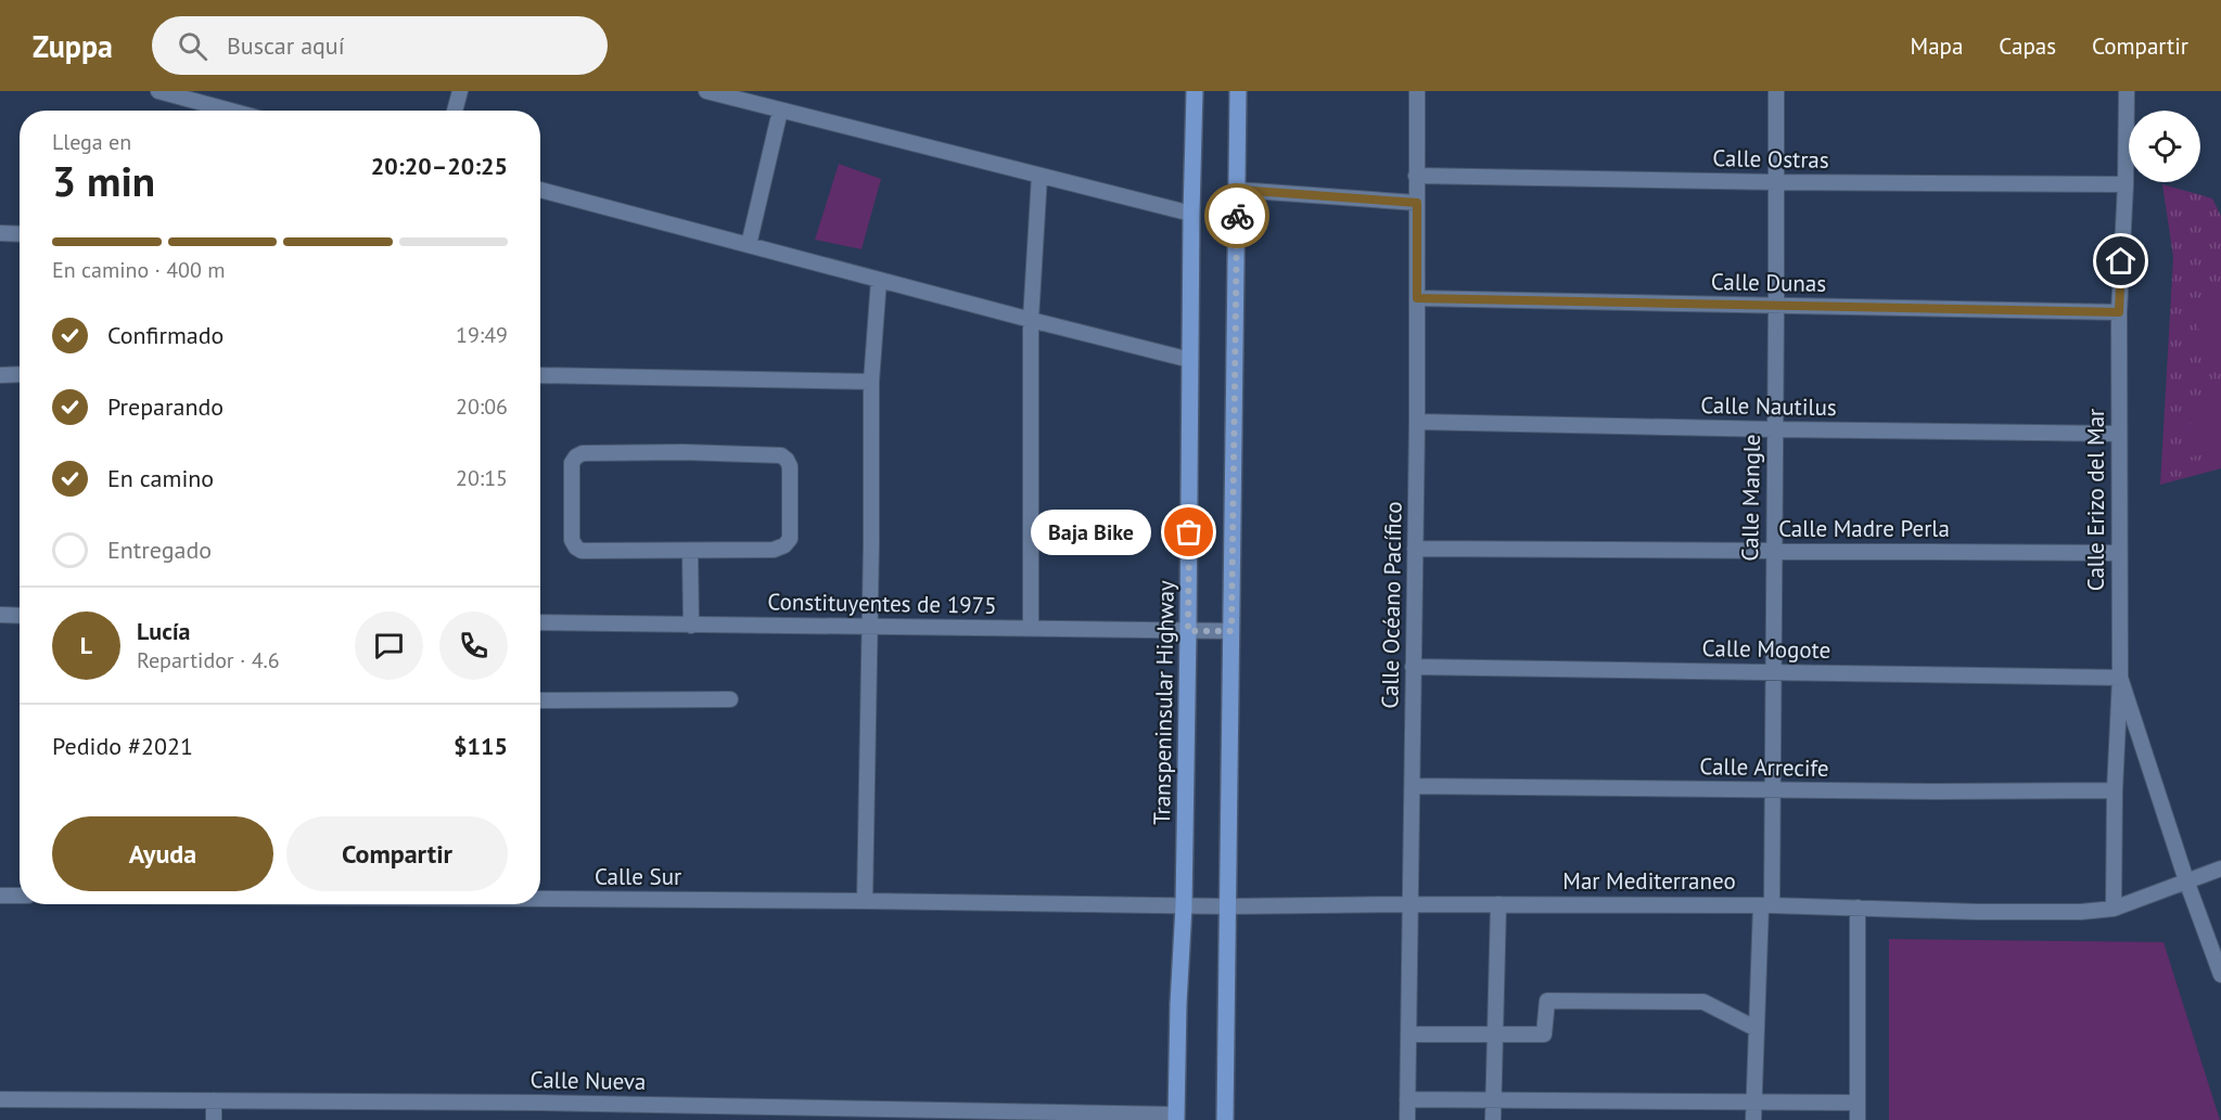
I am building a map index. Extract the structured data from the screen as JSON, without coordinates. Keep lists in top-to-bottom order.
{
  "streets": {
    "main road": ["Transpeninsular Highway"],
    "street": [
      "Calle Ostras",
      "Calle Dunas",
      "Calle Nautilus",
      "Calle Mangle",
      "Calle Erizo del Mar",
      "Calle Madre Perla",
      "Constituyentes de 1975",
      "Calle Océano Pacífico",
      "Calle Mogote",
      "Calle Arrecife",
      "Calle Sur",
      "Mar Mediterraneo",
      "Calle Nueva"
    ]
  },
  "crossings": [
    ["Calle Ostras", "Calle Mangle"],
    ["Calle Ostras", "Calle Erizo del Mar"],
    ["Calle Ostras", "Calle Océano Pacífico"],
    ["Calle Dunas", "Calle Mangle"],
    ["Calle Dunas", "Calle Erizo del Mar"],
    ["Calle Dunas", "Calle Océano Pacífico"],
    ["Calle Nautilus", "Calle Mangle"],
    ["Calle Nautilus", "Calle Erizo del Mar"],
    ["Calle Nautilus", "Calle Océano Pacífico"],
    ["Calle Mangle", "Calle Madre Perla"],
    ["Calle Mangle", "Calle Mogote"],
    ["Calle Mangle", "Calle Arrecife"],
    ["Calle Mangle", "Mar Mediterraneo"],
    ["Calle Erizo del Mar", "Calle Madre Perla"],
    ["Calle Erizo del Mar", "Calle Mogote"],
    ["Calle Erizo del Mar", "Calle Arrecife"],
    ["Calle Erizo del Mar", "Mar Mediterraneo"],
    ["Calle Madre Perla", "Calle Océano Pacífico"],
    ["Constituyentes de 1975", "Transpeninsular Highway"],
    ["Calle Océano Pacífico", "Calle Mogote"],
    ["Calle Océano Pacífico", "Calle Arrecife"],
    ["Calle Océano Pacífico", "Mar Mediterraneo"],
    ["Transpeninsular Highway", "Calle Sur"],
    ["Transpeninsular Highway", "Mar Mediterraneo"],
    ["Transpeninsular Highway", "Calle Nueva"],
    ["Calle Sur", "Mar Mediterraneo"]
  ],
  "places": ["Baja Bike"],
  "page": {
    "header": "Zuppa",
    "search": "Buscar aquí",
    "nav": ["Mapa", "Capas", "Compartir"],
    "heading": ["3 min", "Llega en", "20:20–20:25"],
    "panel": [
      "Lucía",
      "Repartidor · 4.6",
      "Pedido #2021",
      "$115"
    ],
    "bar": "En camino · 400 m",
    "list": [
      ["Confirmado", "19:49"],
      ["Preparando", "20:06"],
      ["En camino", "20:15"],
      "Entregado"
    ],
    "bubble": "Baja Bike",
    "round": "L",
    "buttons": ["Ayuda", "Compartir"]
  }
}
